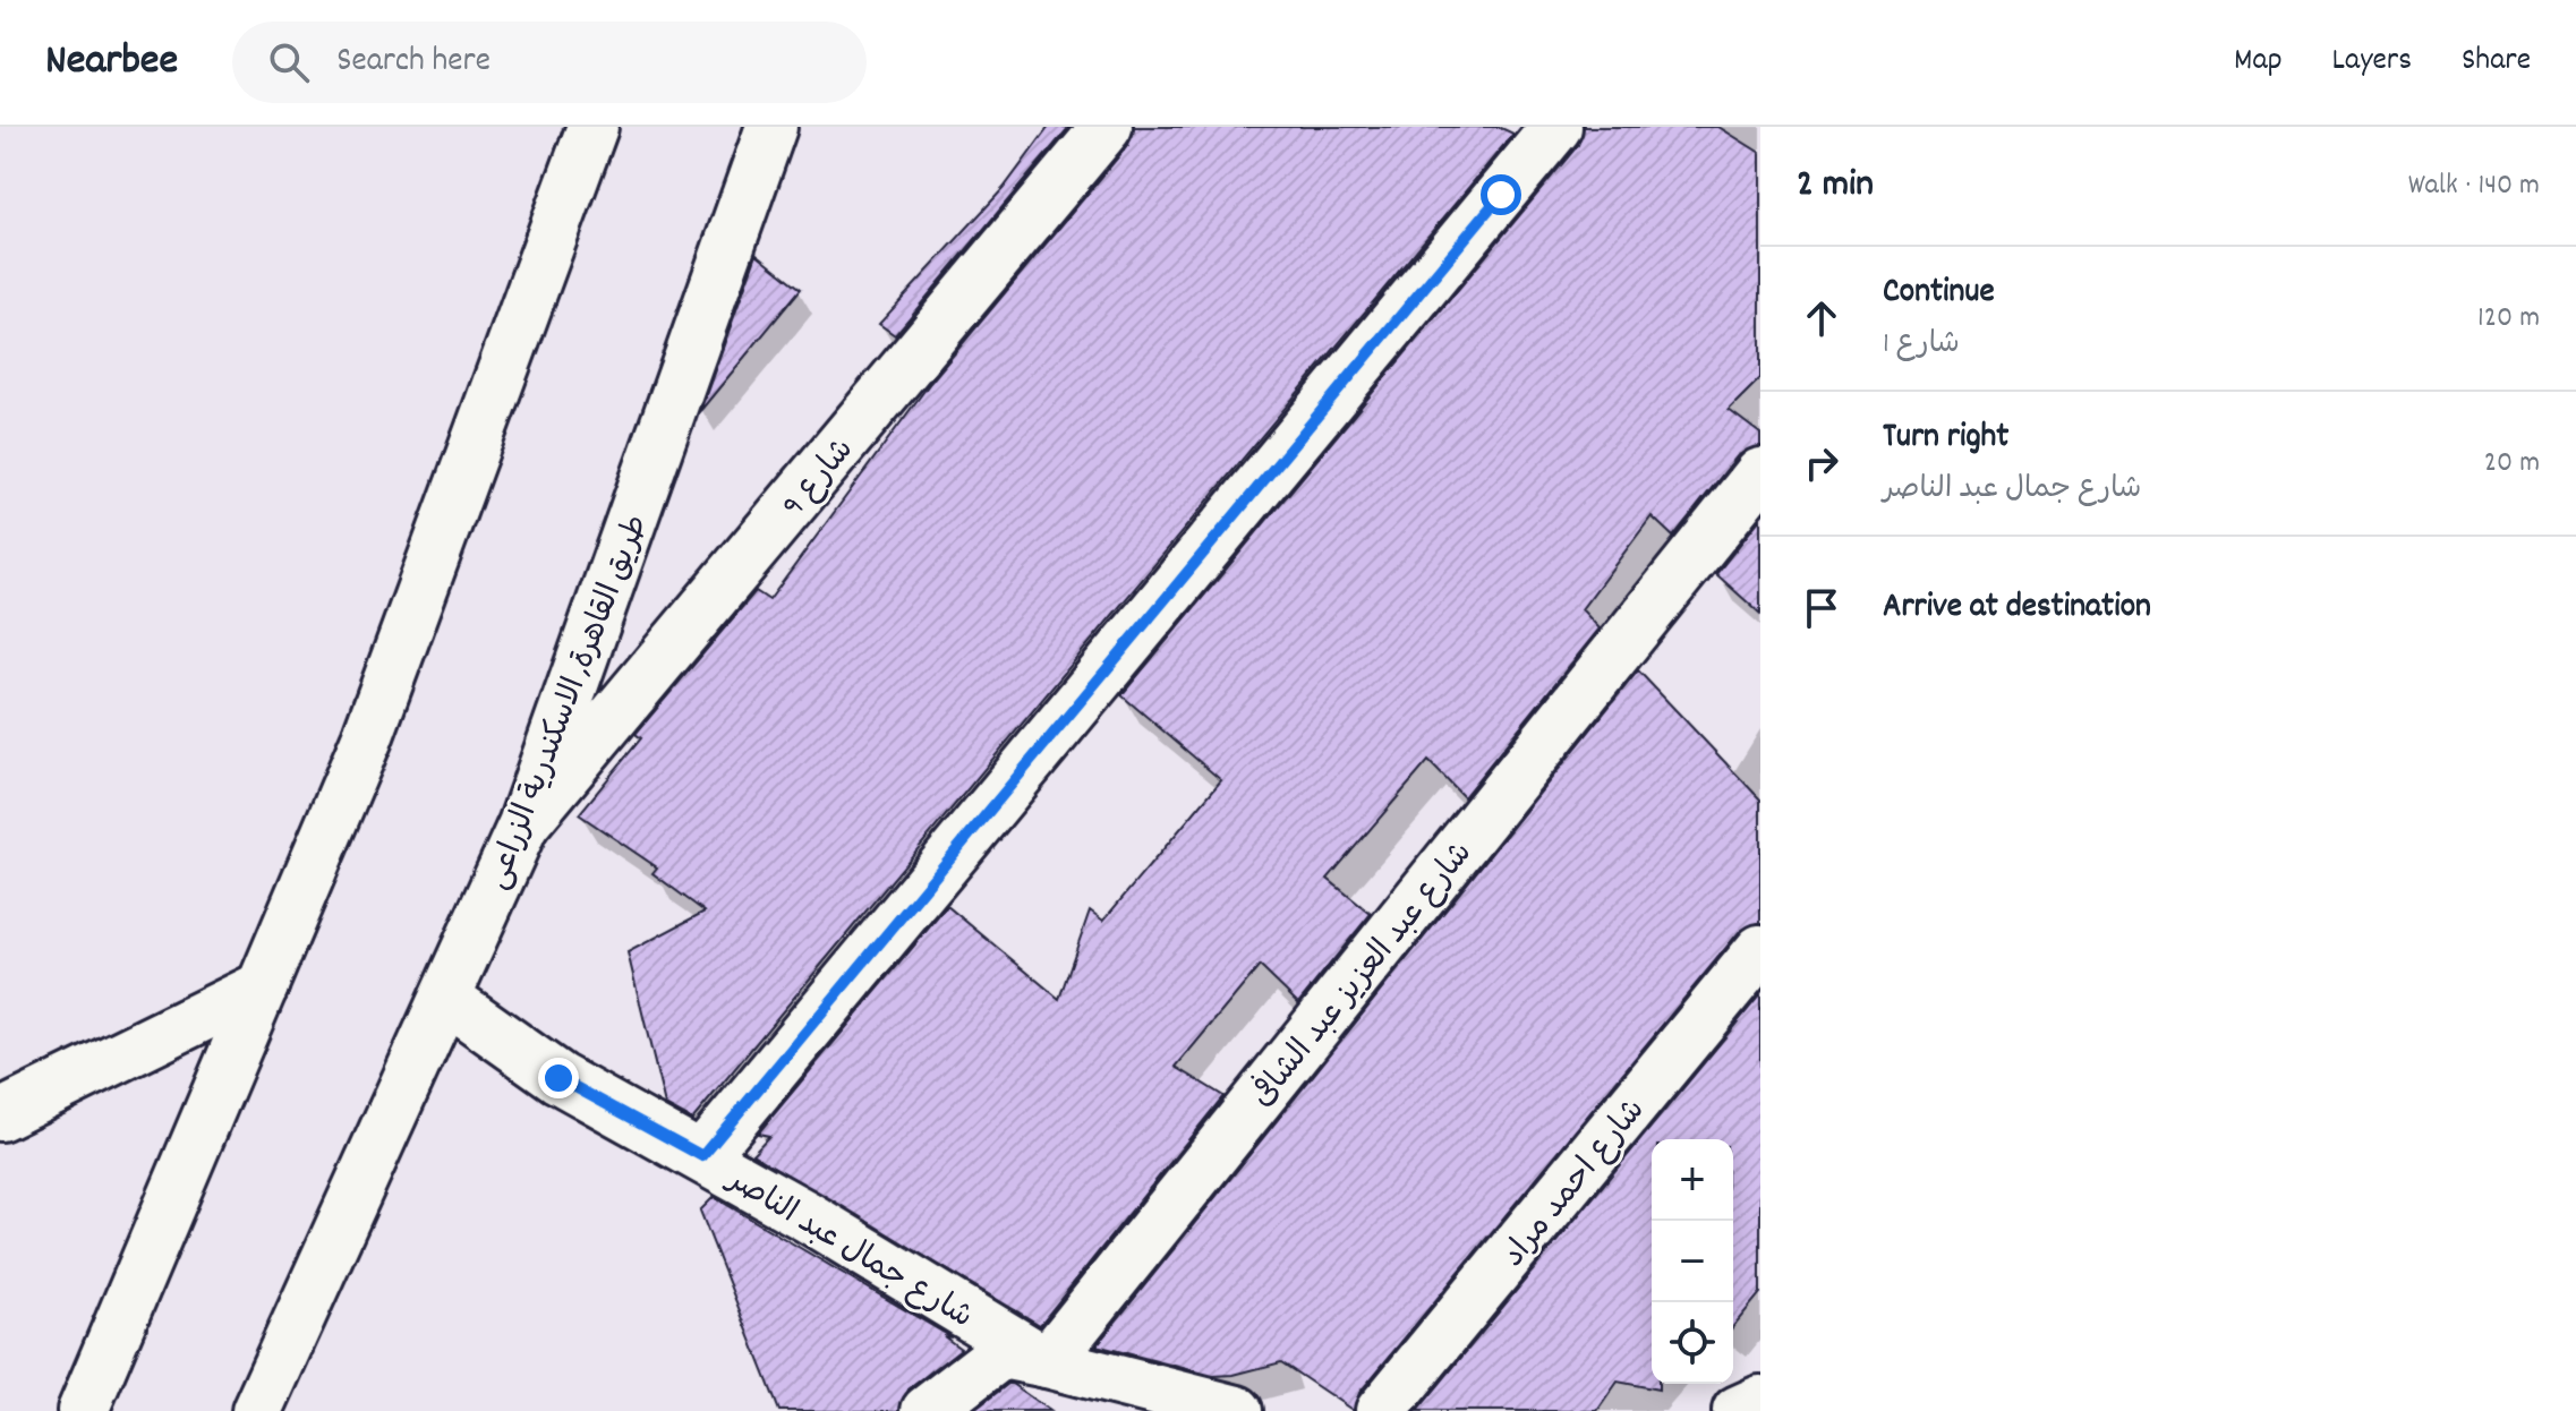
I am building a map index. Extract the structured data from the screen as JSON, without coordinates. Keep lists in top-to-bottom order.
{
  "streets": {
    "main road": [
      "شارع 9",
      "طريق القاهرة, الاسكندرية الزراعى",
      "شارع عبد العزيز عبد الشافى",
      "شارع احمد مراد",
      "شارع جمال عبد الناصر"
    ]
  },
  "crossings": [
    ["شارع 9", "طريق القاهرة, الاسكندرية الزراعى"],
    ["طريق القاهرة, الاسكندرية الزراعى", "شارع جمال عبد الناصر"],
    ["شارع عبد العزيز عبد الشافى", "شارع جمال عبد الناصر"]
  ],
  "page": {
    "header": "Nearbee",
    "search": "Search here",
    "nav": ["Map", "Layers", "Share"],
    "heading": ["2 min", "Walk · 140 m"],
    "list": [
      ["Continue", "شارع 1", "120 m"],
      ["Turn right", "شارع جمال عبد الناصر", "20 m"],
      "Arrive at destination"
    ],
    "map_buttons": ["+", "−"]
  }
}
